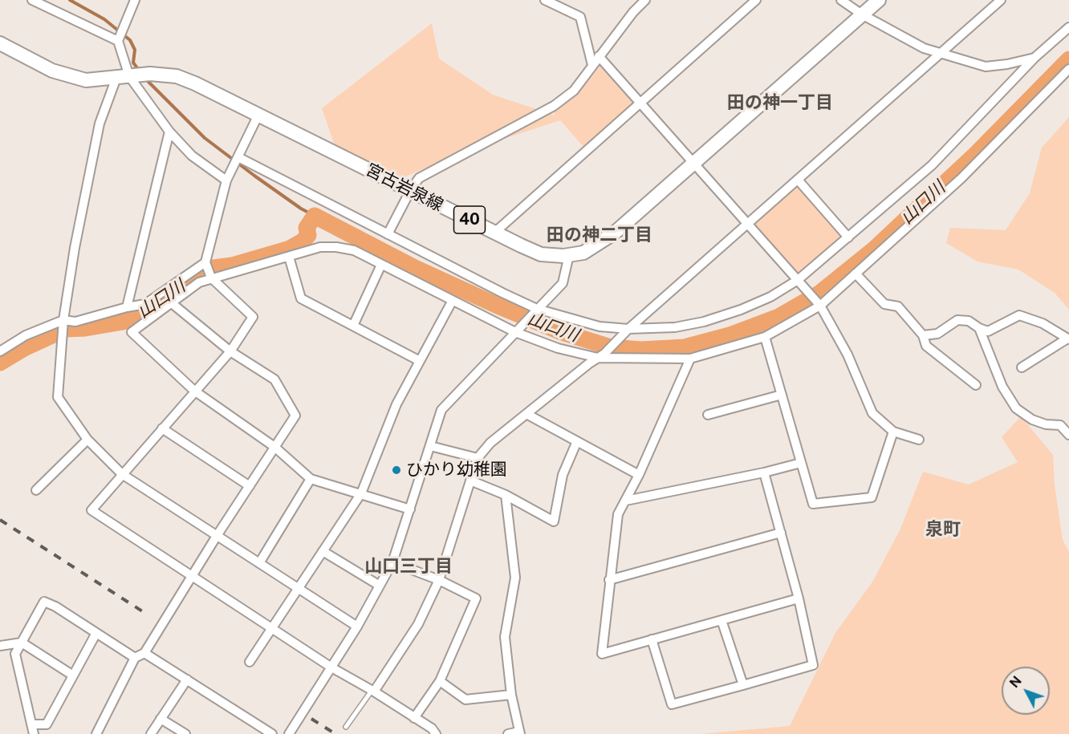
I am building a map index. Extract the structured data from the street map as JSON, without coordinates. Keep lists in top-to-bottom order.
{
  "streets": {
    "main road": ["宮古岩泉線", "40"]
  },
  "districts": [
    "田の神一丁目",
    "田の神二丁目",
    "泉町",
    "山口三丁目"
  ],
  "water": ["山口川"],
  "places": ["ひかり幼稚園"],
  "north": "top left"
}
